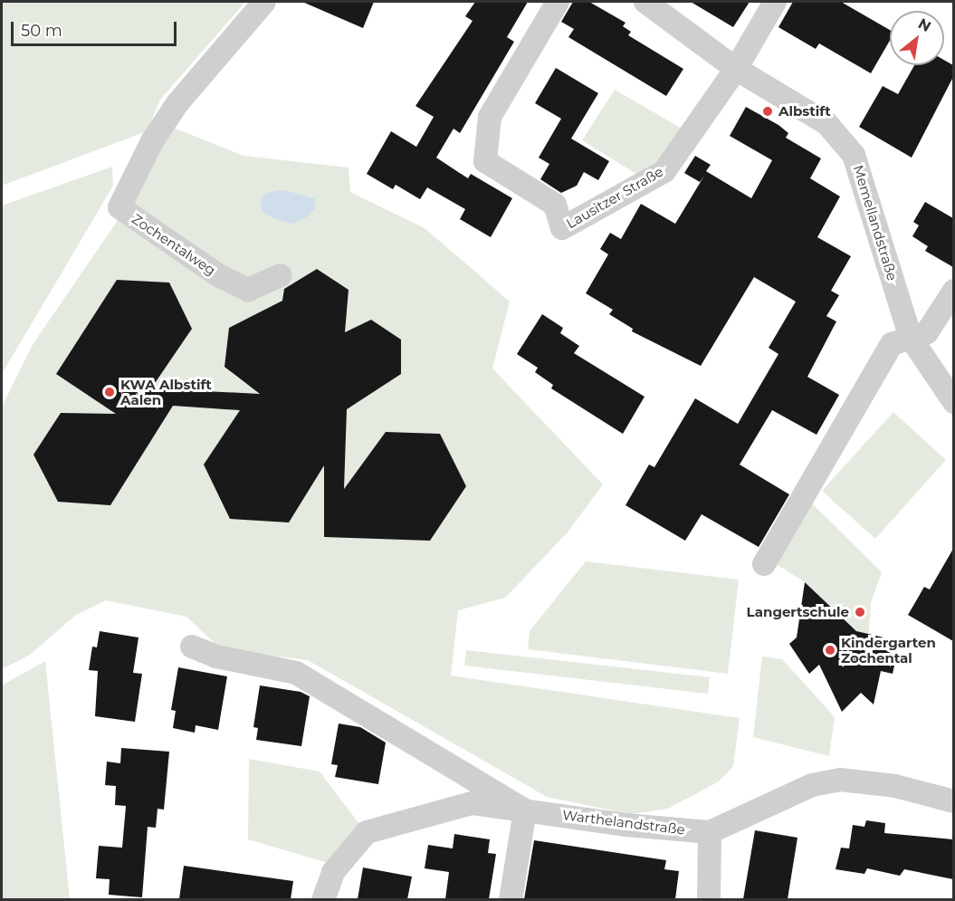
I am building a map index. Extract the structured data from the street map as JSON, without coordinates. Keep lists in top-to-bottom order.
{
  "streets": {
    "street": [
      "Lausitzer Straße",
      "Memellandstraße",
      "Zochentalweg",
      "Warthelandstraße"
    ]
  },
  "crossings": [
    ["Lausitzer Straße", "Memellandstraße"]
  ],
  "places": [
    "Albstift",
    "KWA Albstift Aalen",
    "Langertschule",
    "Kindergarten Zochental"
  ],
  "scale_bar": "50 m",
  "north": "top right"
}
